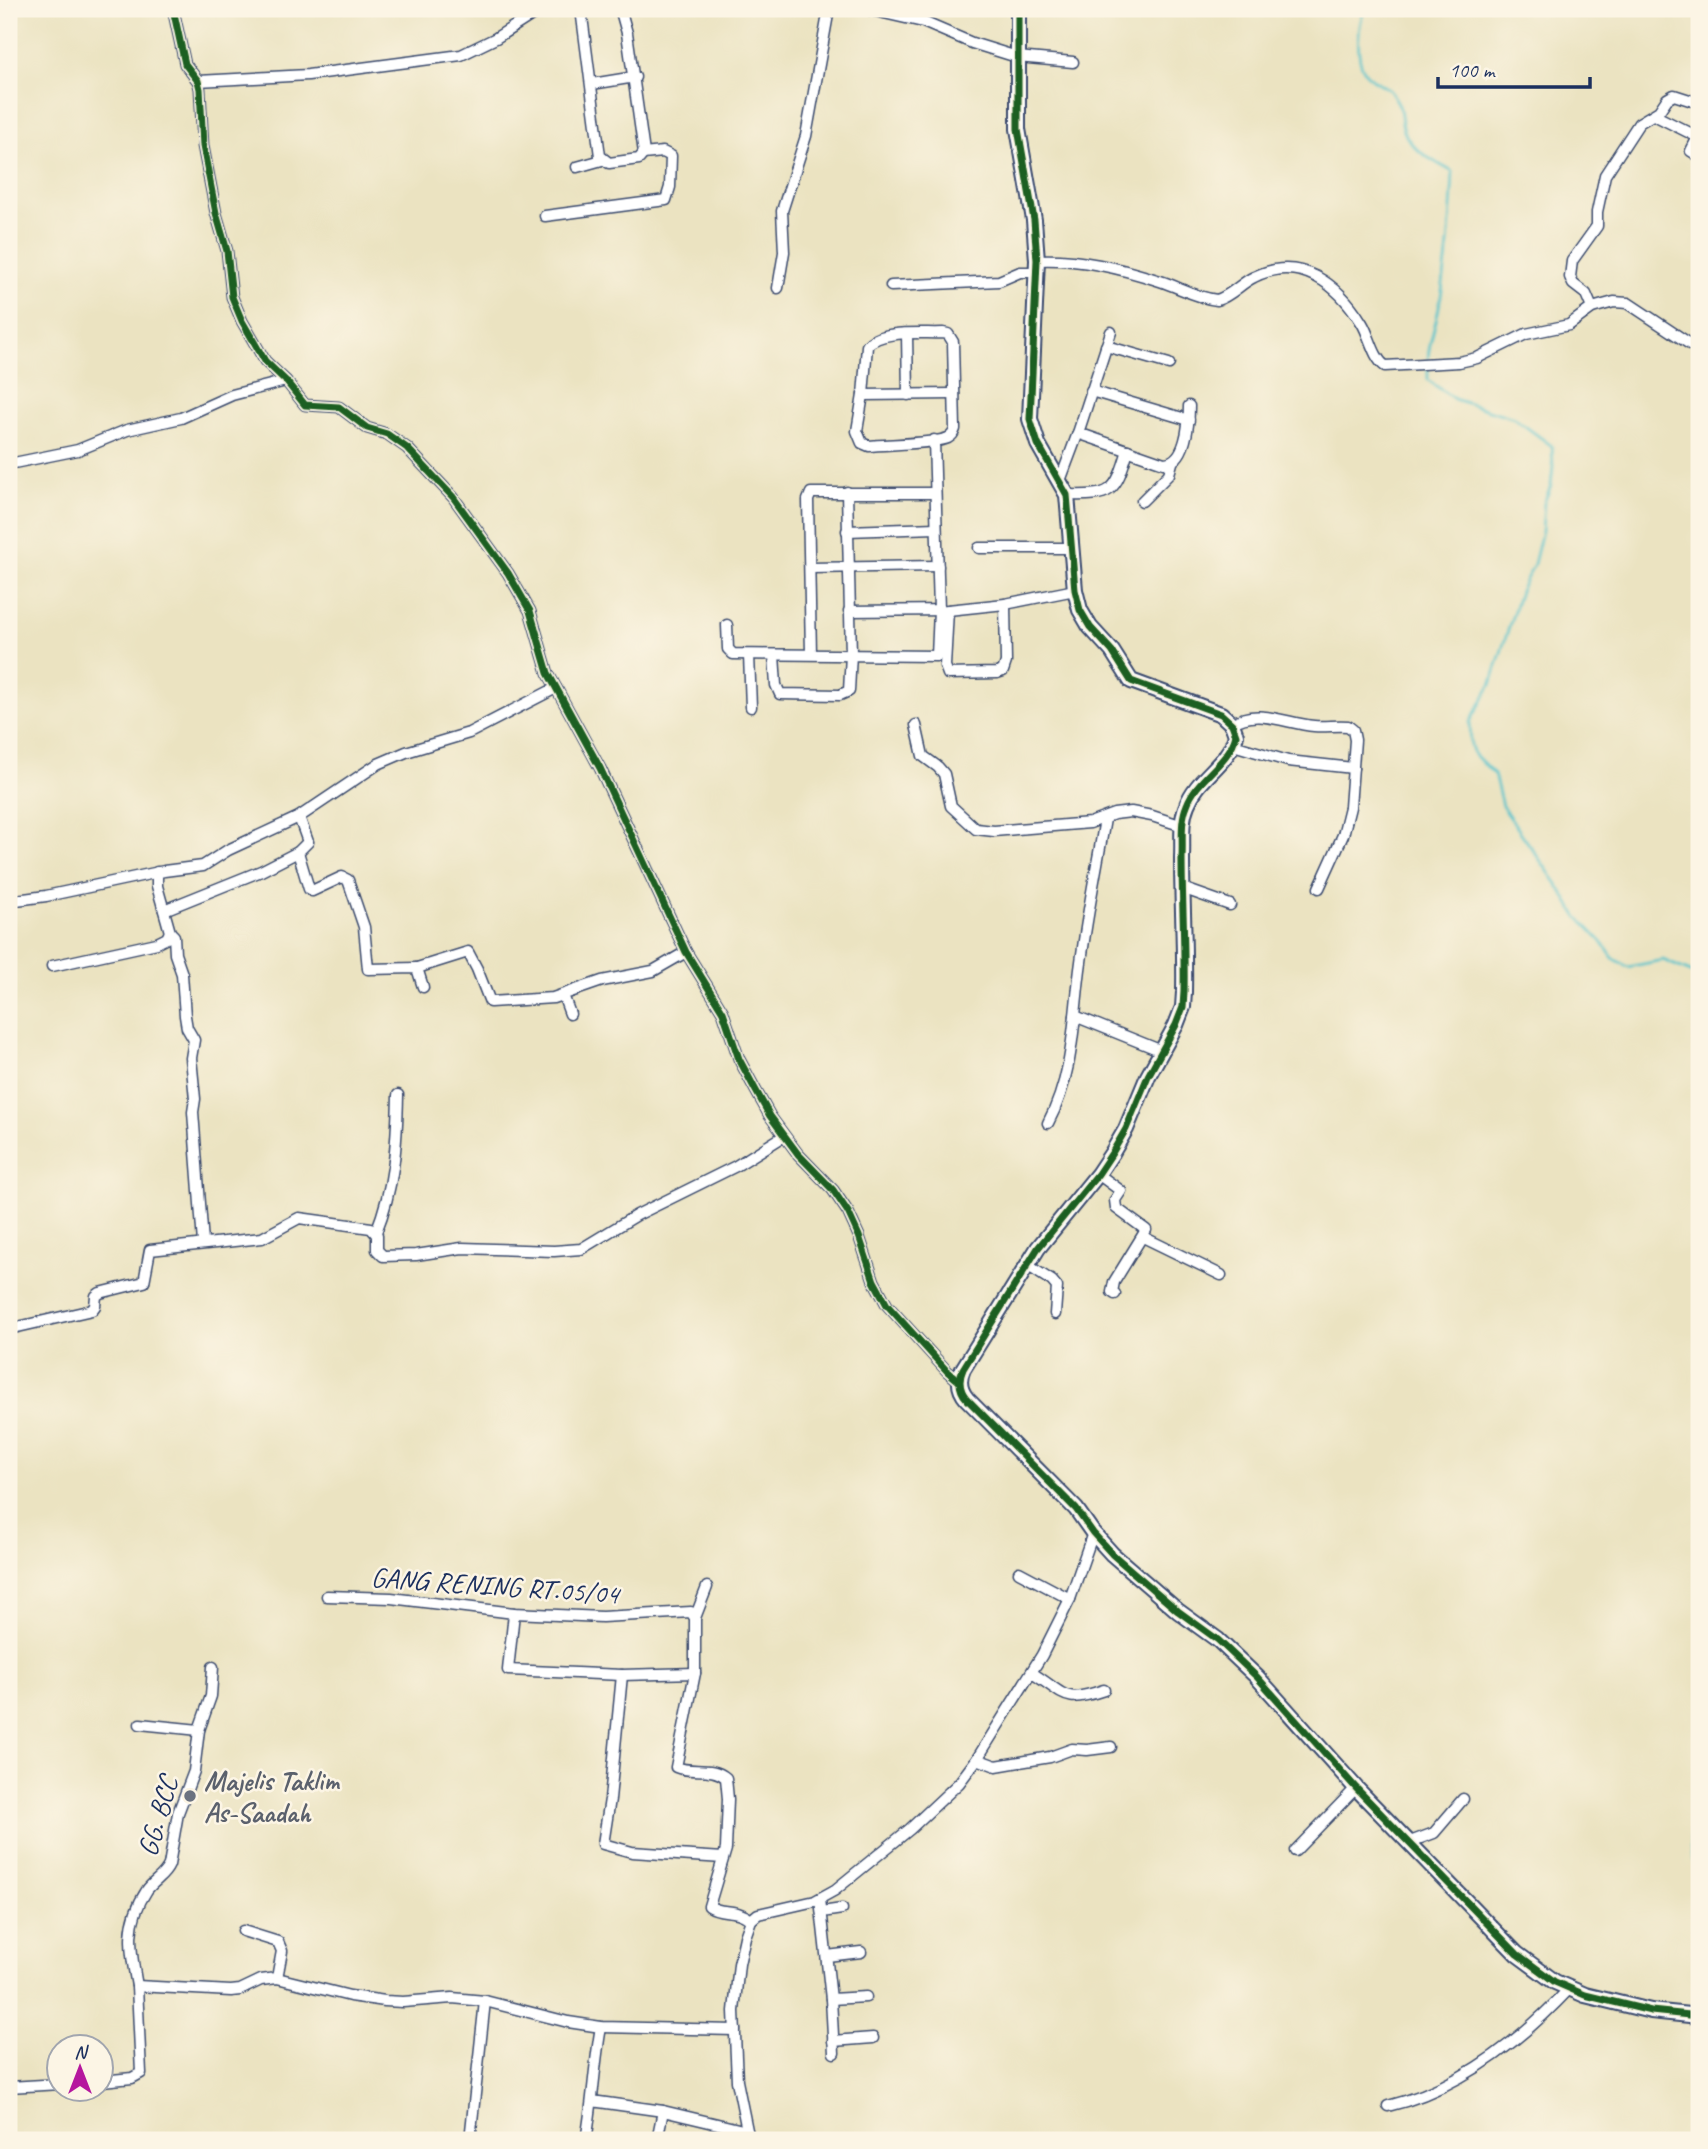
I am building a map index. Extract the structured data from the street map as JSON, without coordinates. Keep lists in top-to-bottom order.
{
  "streets": {
    "street": ["GANG RENING RT.05/04", "GG. BCC"]
  },
  "places": ["Majelis Taklim As-Saadah"],
  "scale_bar": "100 m",
  "north": "top"
}
